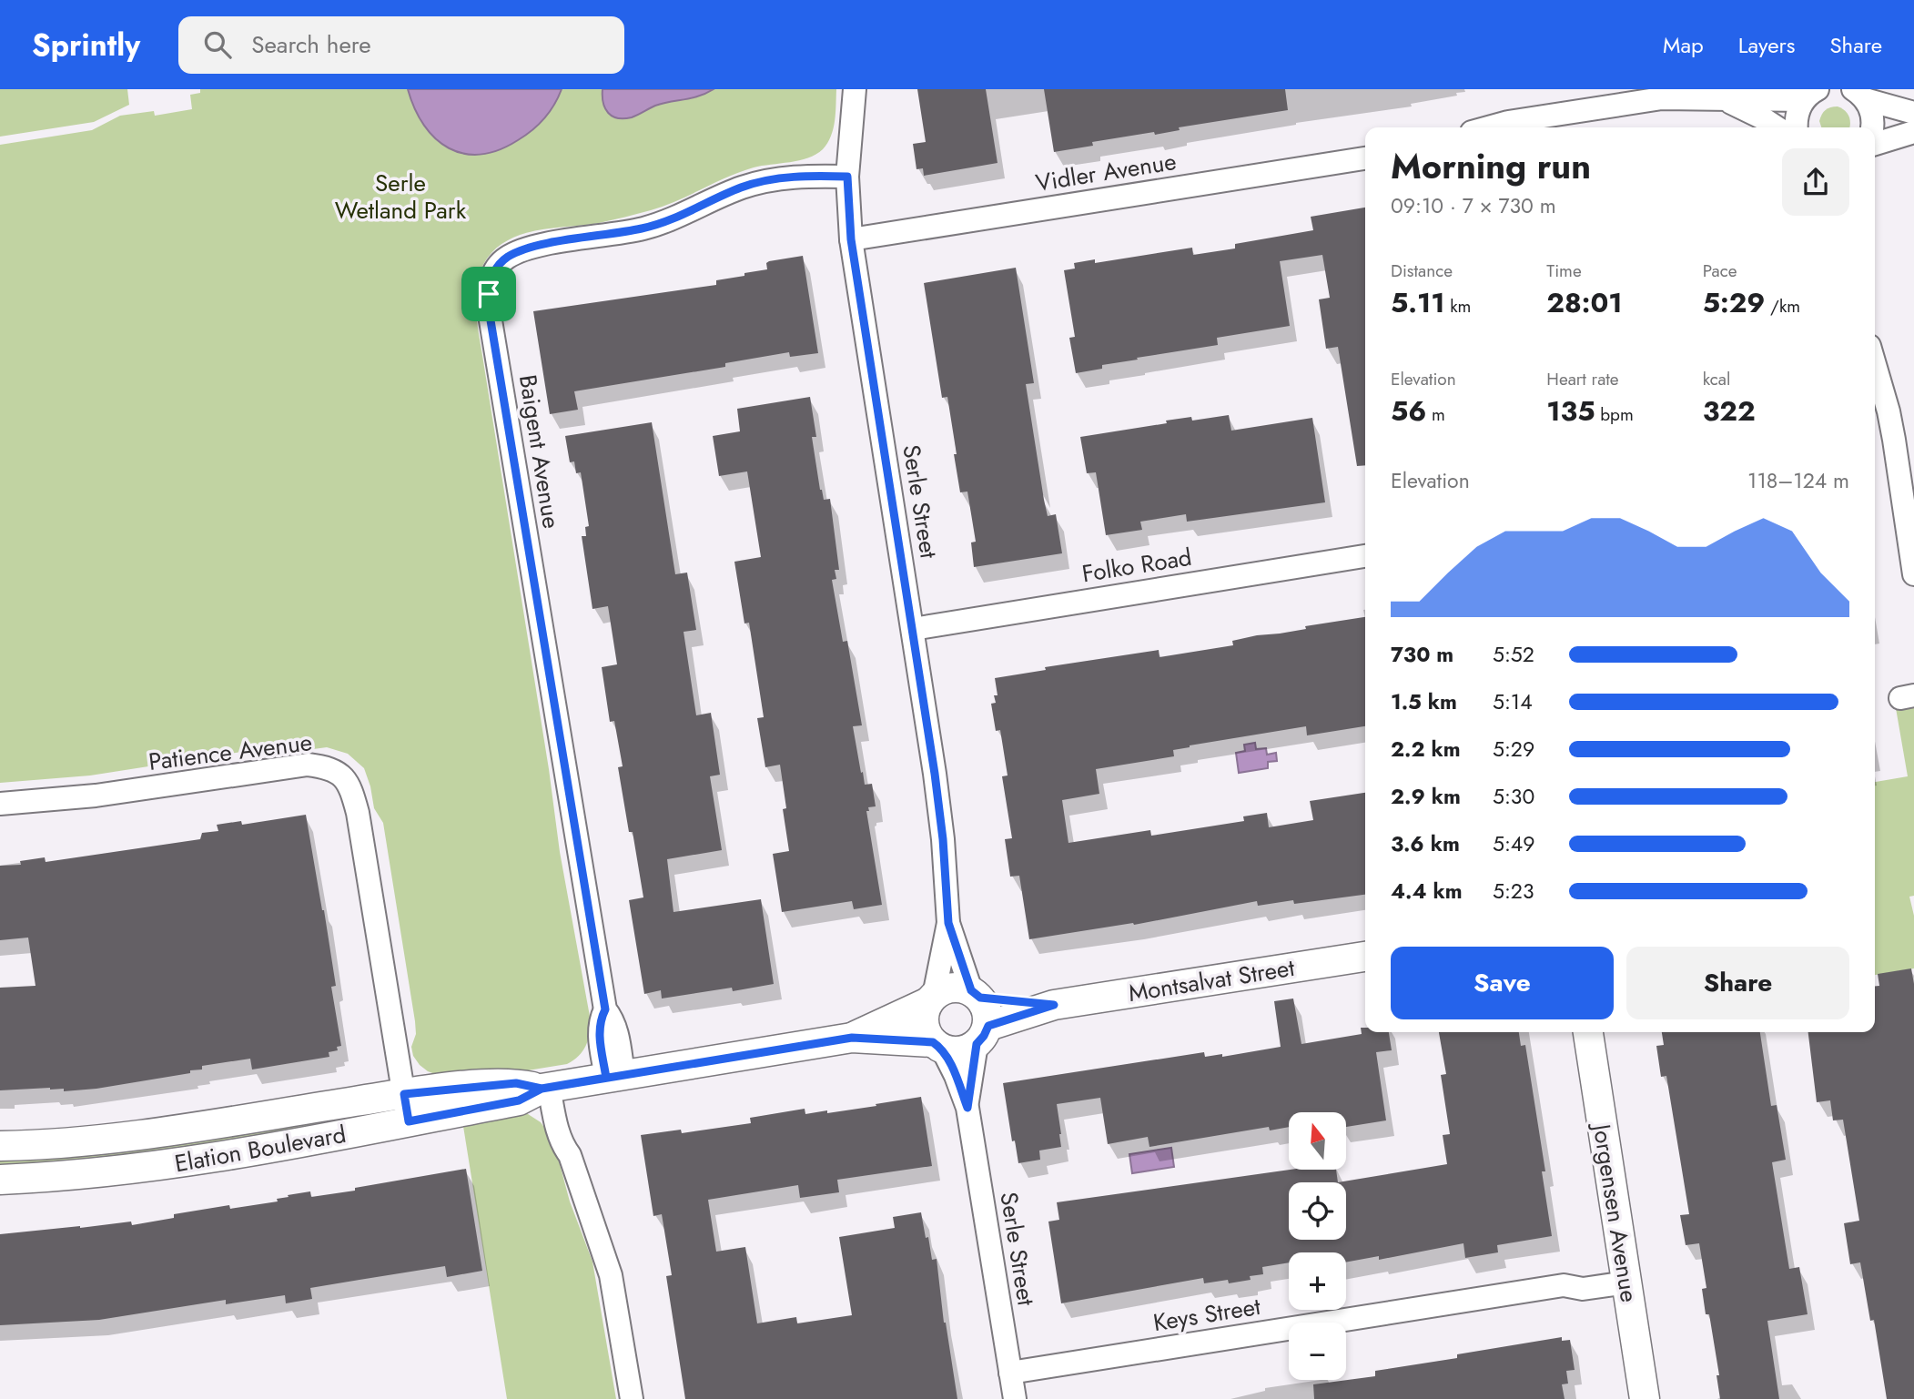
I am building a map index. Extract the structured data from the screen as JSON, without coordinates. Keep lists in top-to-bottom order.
{
  "streets": {
    "street": [
      "Vidler Avenue",
      "Baigent Avenue",
      "Serle Street",
      "Folko Road",
      "Patience Avenue",
      "Montsalvat Street",
      "Elation Boulevard",
      "Jorgensen Avenue",
      "Keys Street"
    ]
  },
  "crossings": [
    ["Vidler Avenue", "Serle Street"],
    ["Baigent Avenue", "Serle Street"],
    ["Serle Street", "Folko Road"],
    ["Serle Street", "Montsalvat Street"],
    ["Serle Street", "Keys Street"],
    ["Patience Avenue", "Elation Boulevard"],
    ["Jorgensen Avenue", "Keys Street"]
  ],
  "parks": ["Serle Wetland Park"],
  "north": "top",
  "page": {
    "header": "Sprintly",
    "search": "Search here",
    "nav": ["Map", "Layers", "Share"],
    "heading": ["Morning run", "09:10 · 7 × 730 m"],
    "stats": [
      ["Distance", "5.11 km"],
      ["Time", "28:01"],
      ["Pace", "5:29 /km"],
      ["Elevation", "56 m"],
      ["Heart rate", "135 bpm"],
      ["kcal", "322"]
    ],
    "chart": ["Elevation", "118–124 m"],
    "list": [
      {
        "name": "730 m",
        "note": "5:52"
      },
      {
        "name": "1.5 km",
        "note": "5:14"
      },
      {
        "name": "2.2 km",
        "note": "5:29"
      },
      {
        "name": "2.9 km",
        "note": "5:30"
      },
      {
        "name": "3.6 km",
        "note": "5:49"
      },
      {
        "name": "4.4 km",
        "note": "5:23"
      }
    ],
    "buttons": ["Save", "Share"],
    "map_buttons": ["+", "−"]
  }
}
